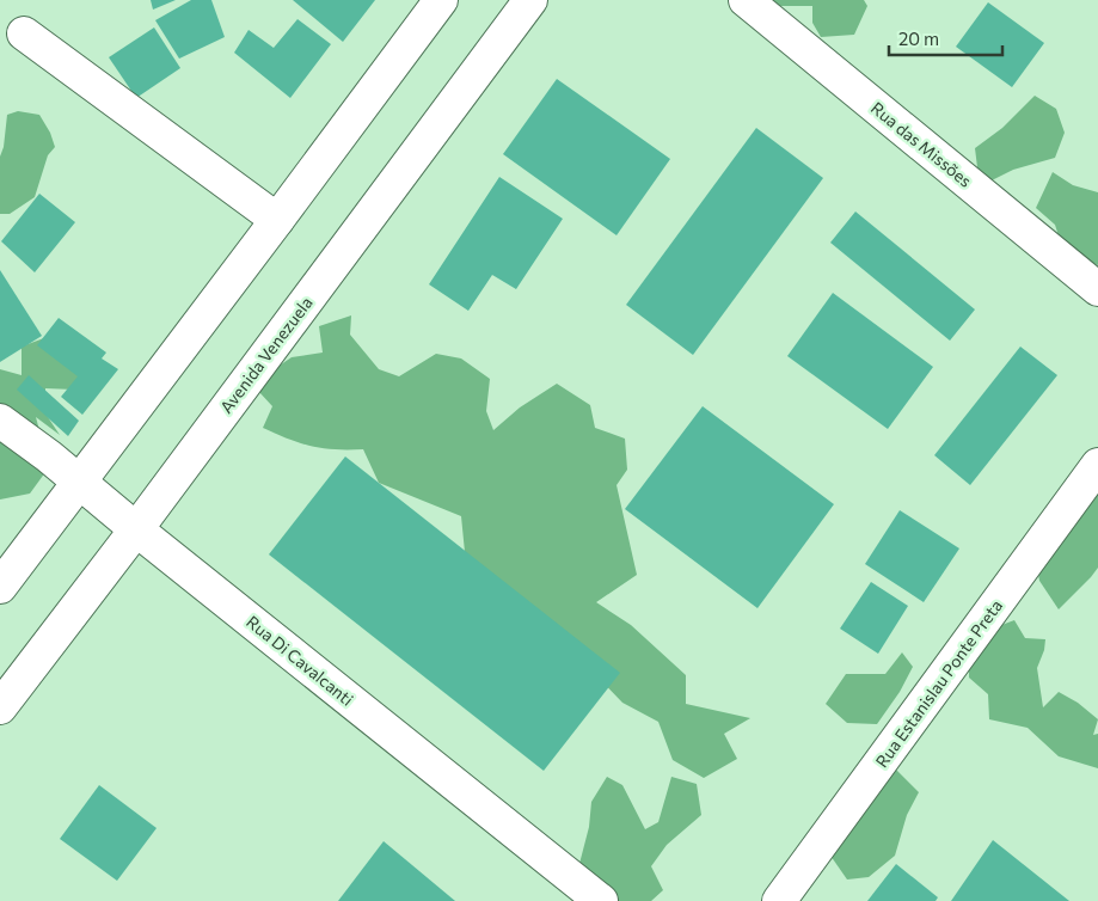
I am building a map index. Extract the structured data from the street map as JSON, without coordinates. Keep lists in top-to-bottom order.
{
  "streets": {
    "street": [
      "Rua das Missões",
      "Avenida Venezuela",
      "Rua Di Cavalcanti",
      "Rua Estanislau Ponte Preta"
    ]
  },
  "crossings": [
    ["Avenida Venezuela", "Rua Di Cavalcanti"]
  ],
  "scale_bar": "20 m"
}
